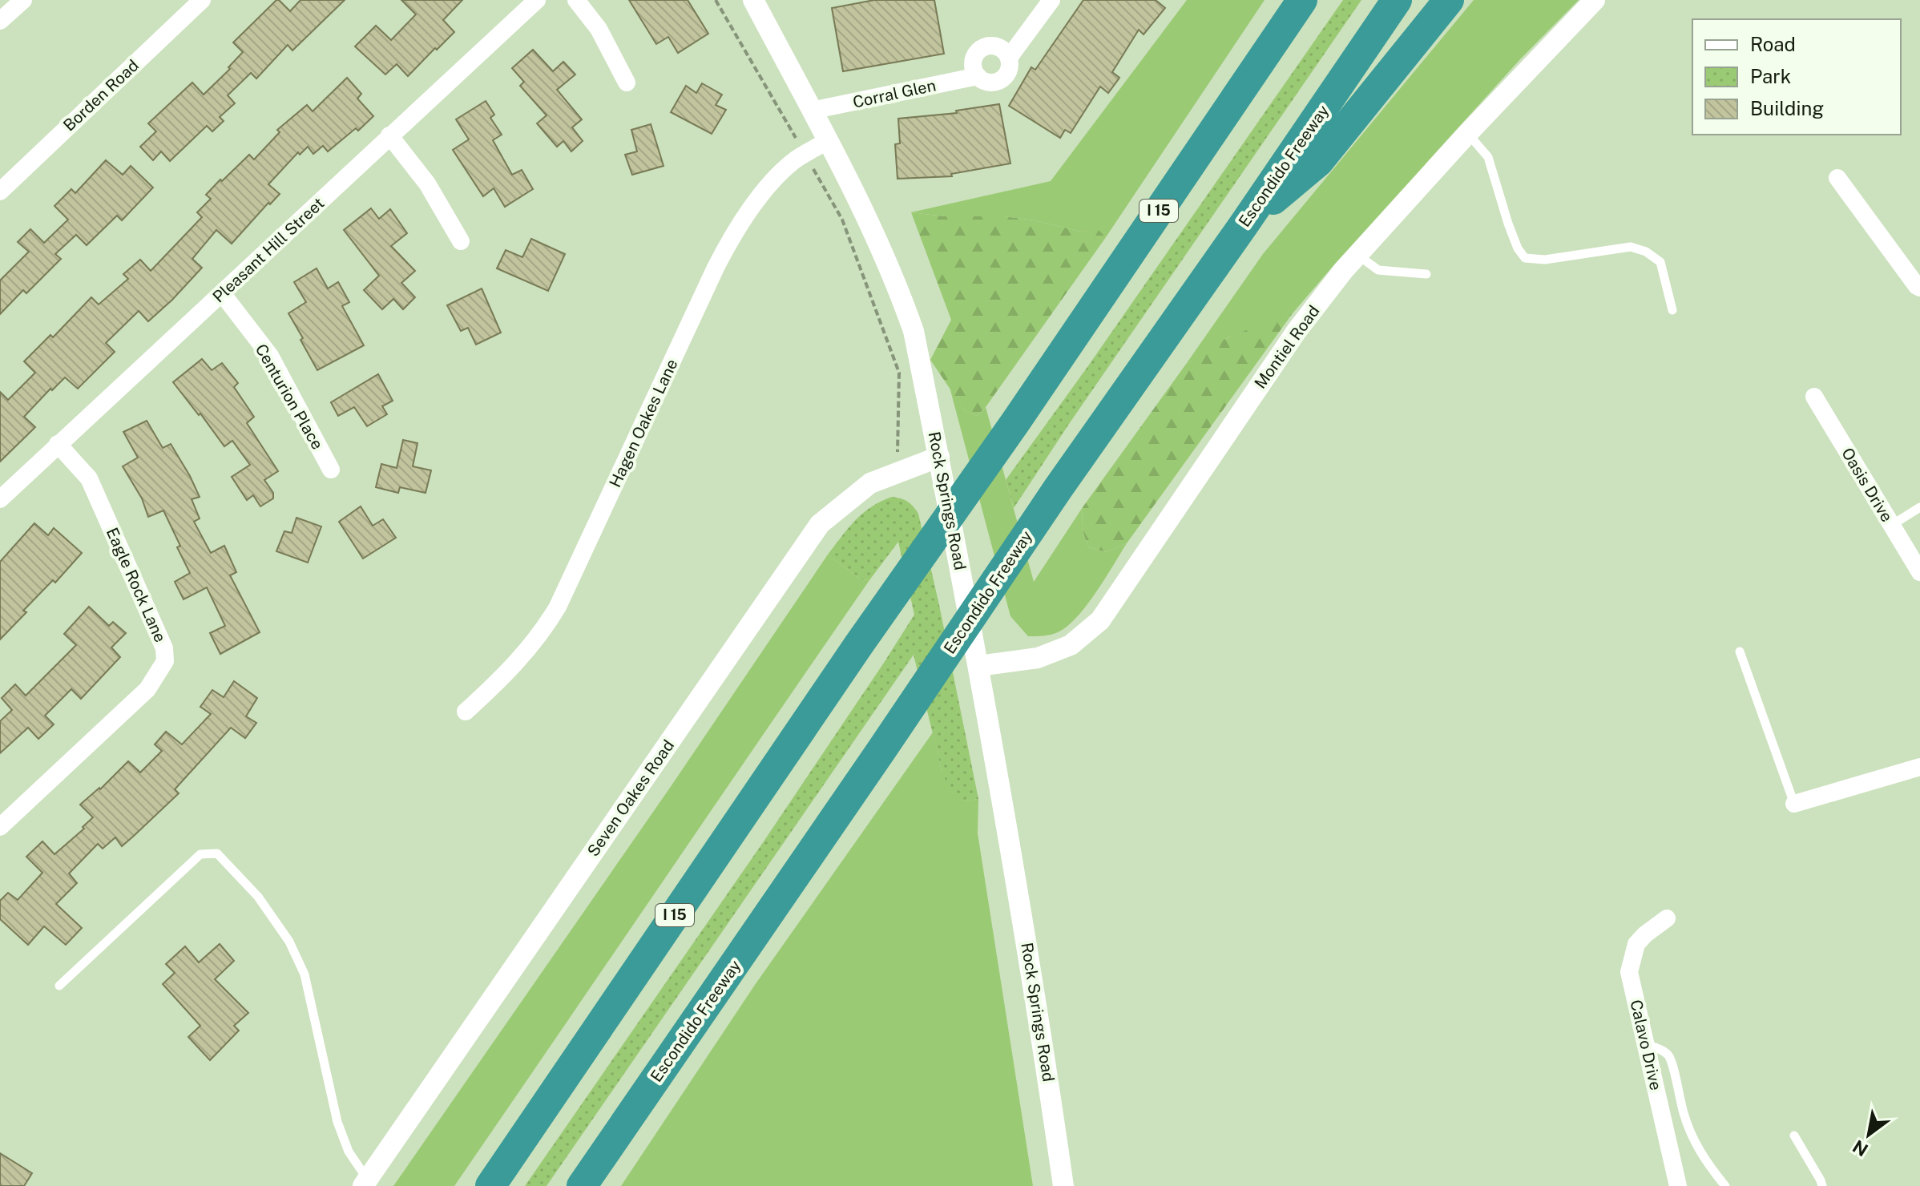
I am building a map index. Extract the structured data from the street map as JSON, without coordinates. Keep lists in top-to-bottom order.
{
  "streets": {
    "highway": ["Escondido Freeway", "I 15"],
    "street": [
      "Corral Glen",
      "Borden Road",
      "Pleasant Hill Street",
      "Montiel Road",
      "Centurion Place",
      "Hagen Oakes Lane",
      "Oasis Drive",
      "Rock Springs Road",
      "Eagle Rock Lane",
      "Seven Oakes Road",
      "Calavo Drive"
    ]
  },
  "crossings": [
    ["Corral Glen", "Rock Springs Road"],
    ["Pleasant Hill Street", "Centurion Place"],
    ["Pleasant Hill Street", "Eagle Rock Lane"],
    ["Montiel Road", "Rock Springs Road"],
    ["Hagen Oakes Lane", "Rock Springs Road"],
    ["Rock Springs Road", "Seven Oakes Road"]
  ],
  "legend": ["Road", "Park", "Building"],
  "north": "bottom left"
}
